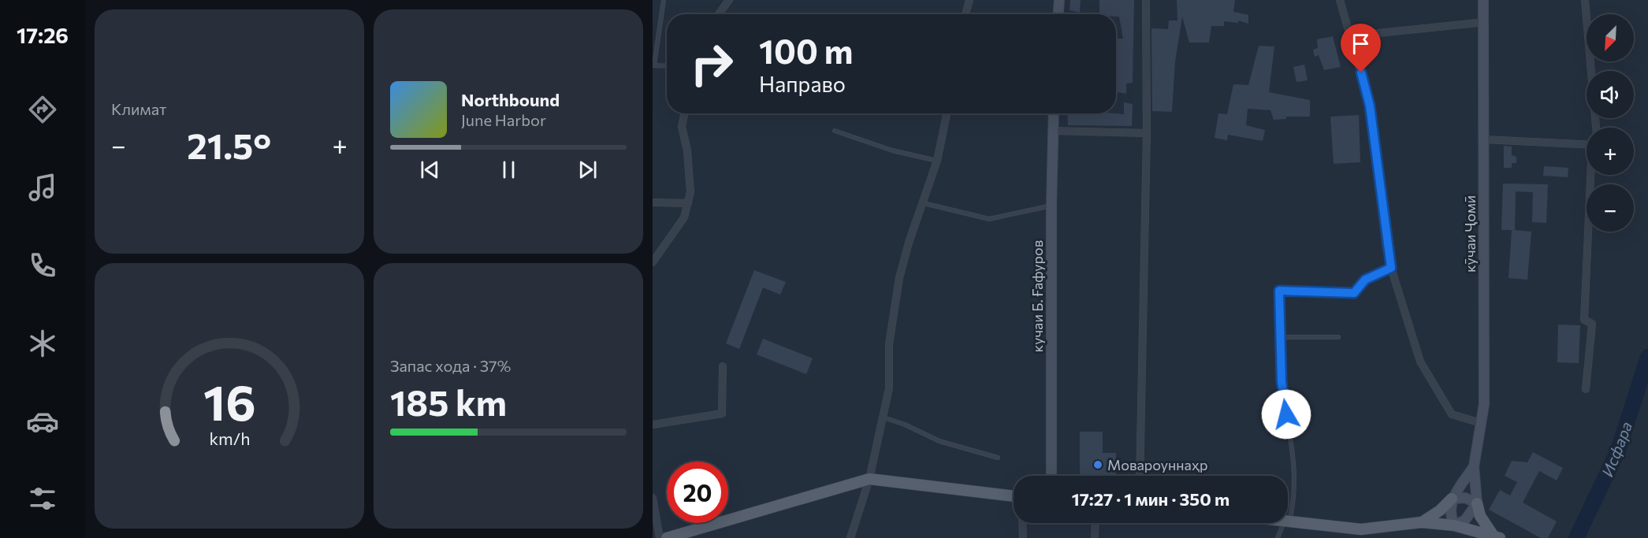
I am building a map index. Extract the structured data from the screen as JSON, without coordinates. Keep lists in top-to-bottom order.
{
  "streets": {
    "main road": ["кӯчаи Ҷомӣ", "кучаи Б. Ғафуров"]
  },
  "water": ["Исфара"],
  "places": ["Мовароуннаҳр"],
  "north": "bottom left",
  "page": {
    "tabs": "17:26",
    "tile": [
      "Климат",
      ["Запас хода · 37%", "185 km"]
    ],
    "map_buttons": ["+", "−"],
    "turn": ["100 m", "Направо"],
    "song": ["Northbound", "June Harbor"],
    "heat": ["−", "21.5°", "+"],
    "limit": "20",
    "trip": "17:27 · 1 мин · 350 m",
    "gauge": ["16", "km/h"]
  }
}
